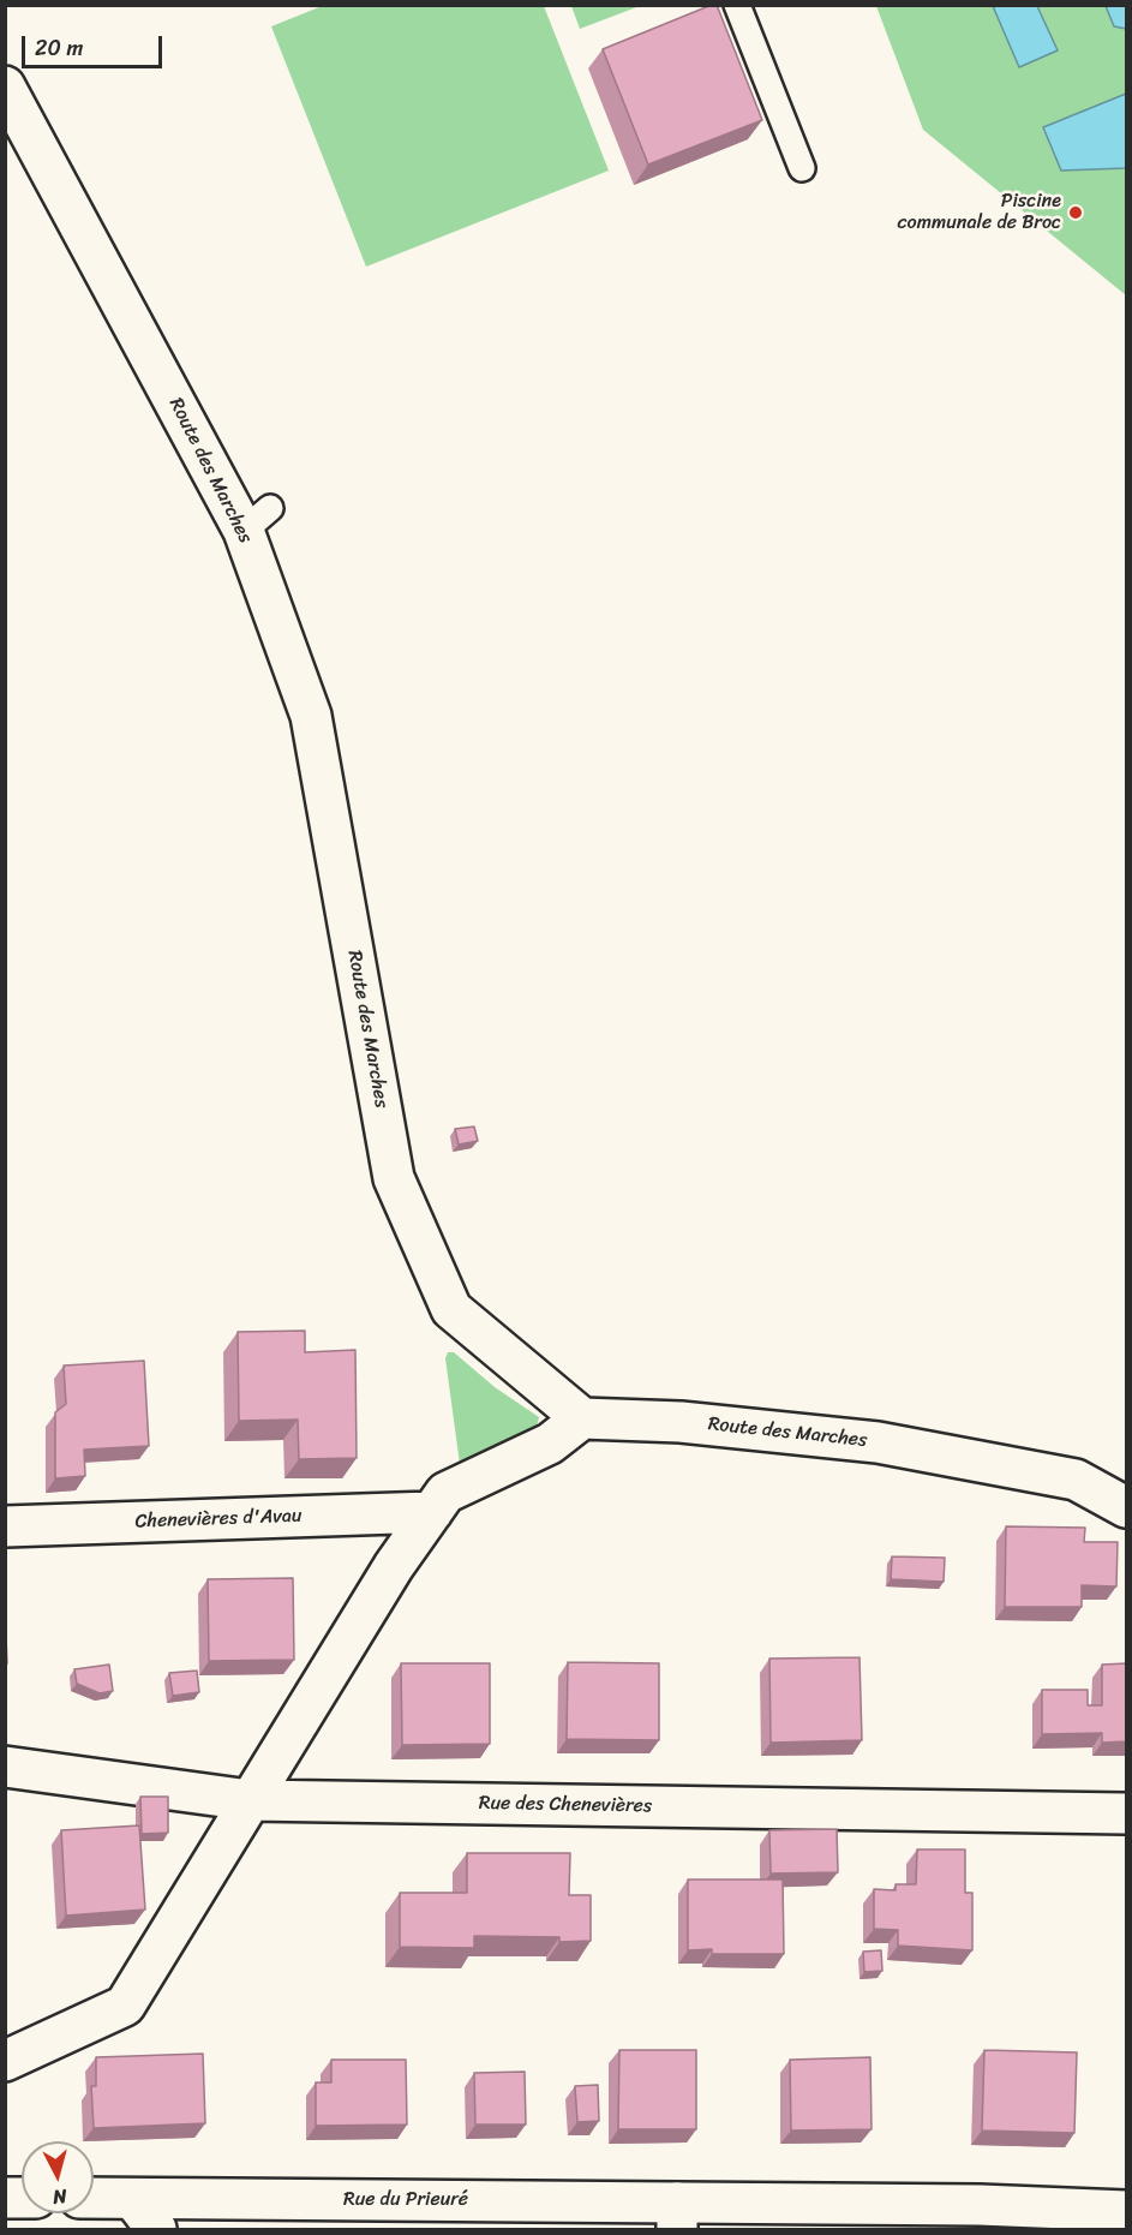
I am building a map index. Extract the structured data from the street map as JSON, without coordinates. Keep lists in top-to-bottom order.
{
  "streets": {
    "street": [
      "Route des Marches",
      "Chenevières d'Avau",
      "Rue des Chenevières",
      "Rue du Prieuré"
    ]
  },
  "places": ["Piscine communale de Broc"],
  "scale_bar": "20 m",
  "north": "bottom"
}
